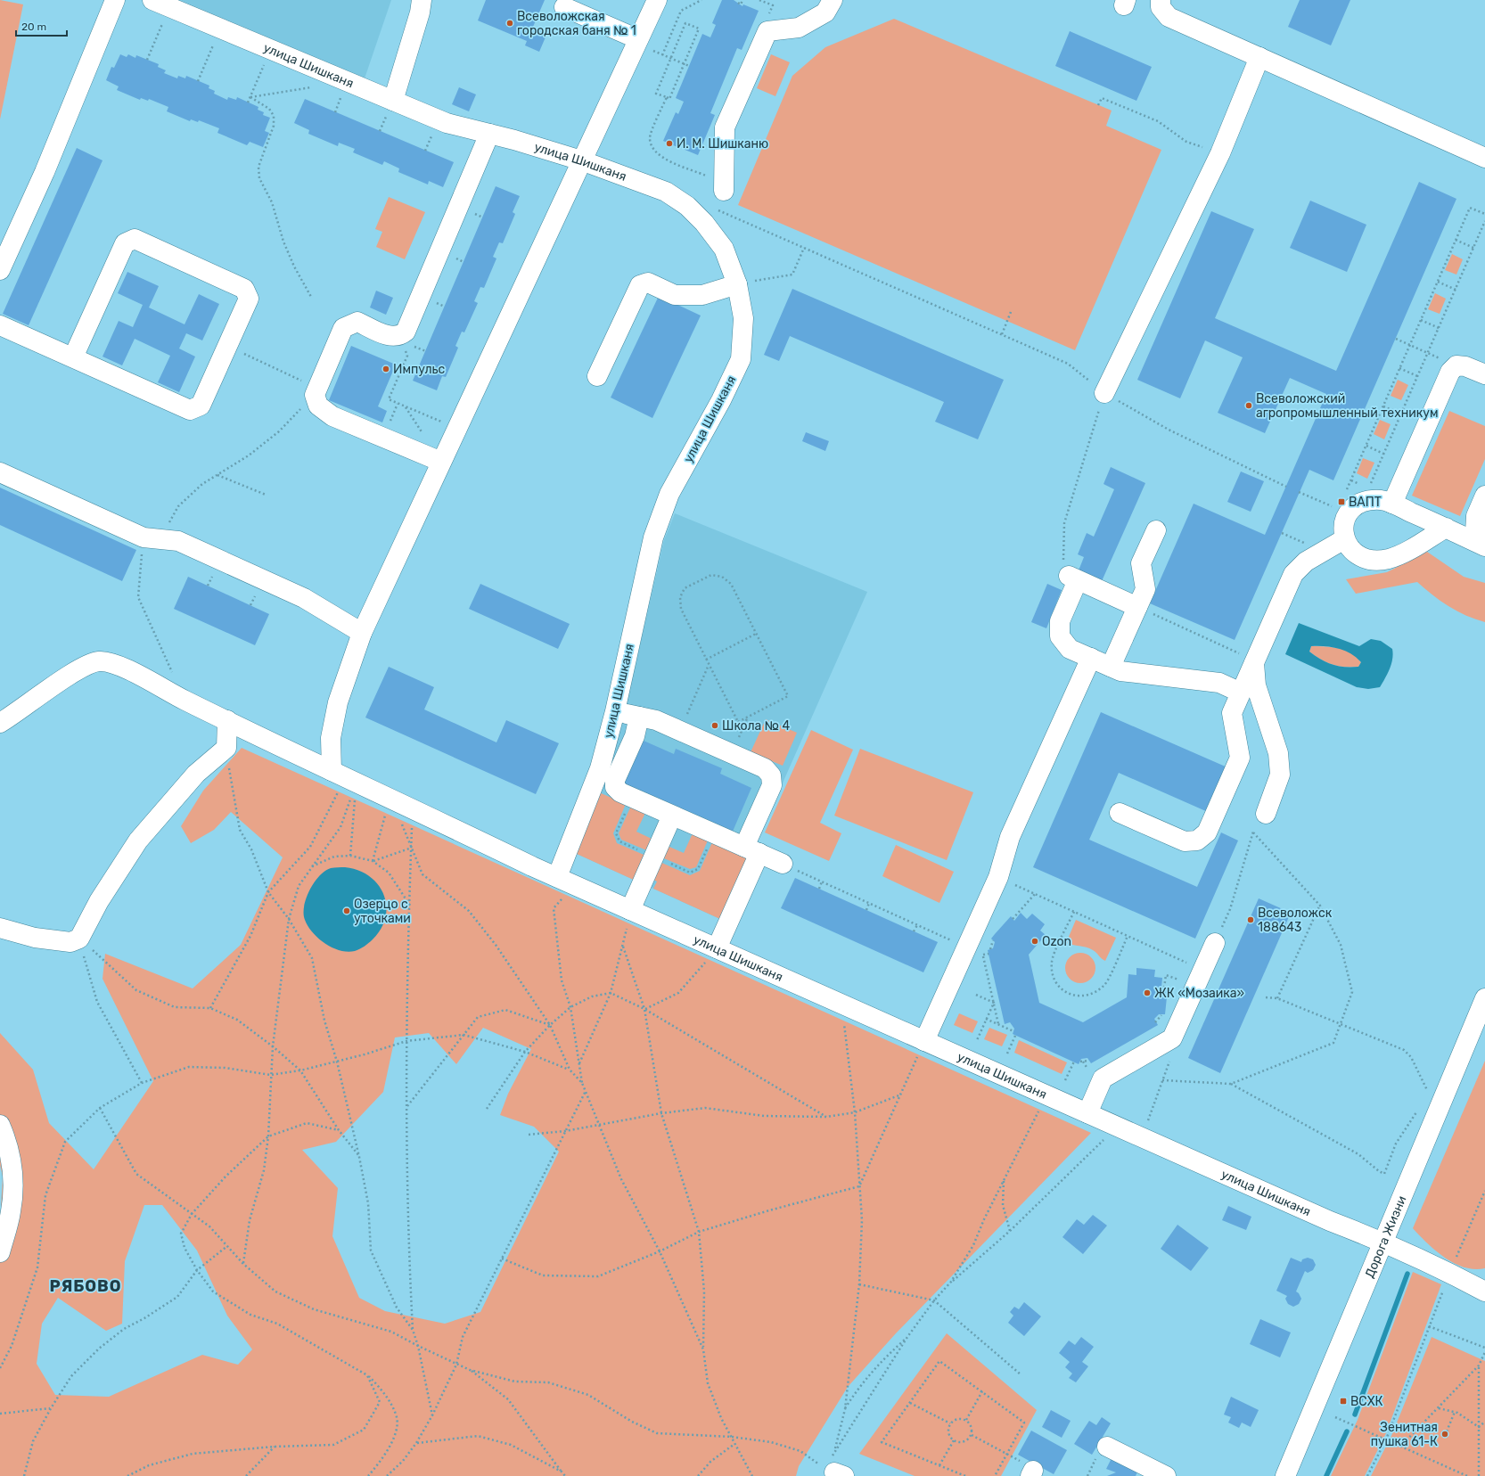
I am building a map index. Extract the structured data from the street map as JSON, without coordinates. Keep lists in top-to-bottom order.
{
  "streets": {
    "street": ["улица Шишканя", "Дорога Жизни"]
  },
  "crossings": [
    ["улица Шишканя", "Дорога Жизни"]
  ],
  "districts": ["РЯБОВО"],
  "places": {
    "other": [
      "Всеволожская городская баня № 1",
      "И. М. Шишканю",
      "Импульс",
      "Всеволожский агропромышленный техникум",
      "Школа № 4",
      "Озерцо с уточками",
      "Всеволожск 188643",
      "Ozon",
      "ЖК «Мозаика»",
      "Зенитная пушка 61-К"
    ],
    "transit": ["ВАПТ", "ВСХК"]
  },
  "scale_bar": "20 m"
}
